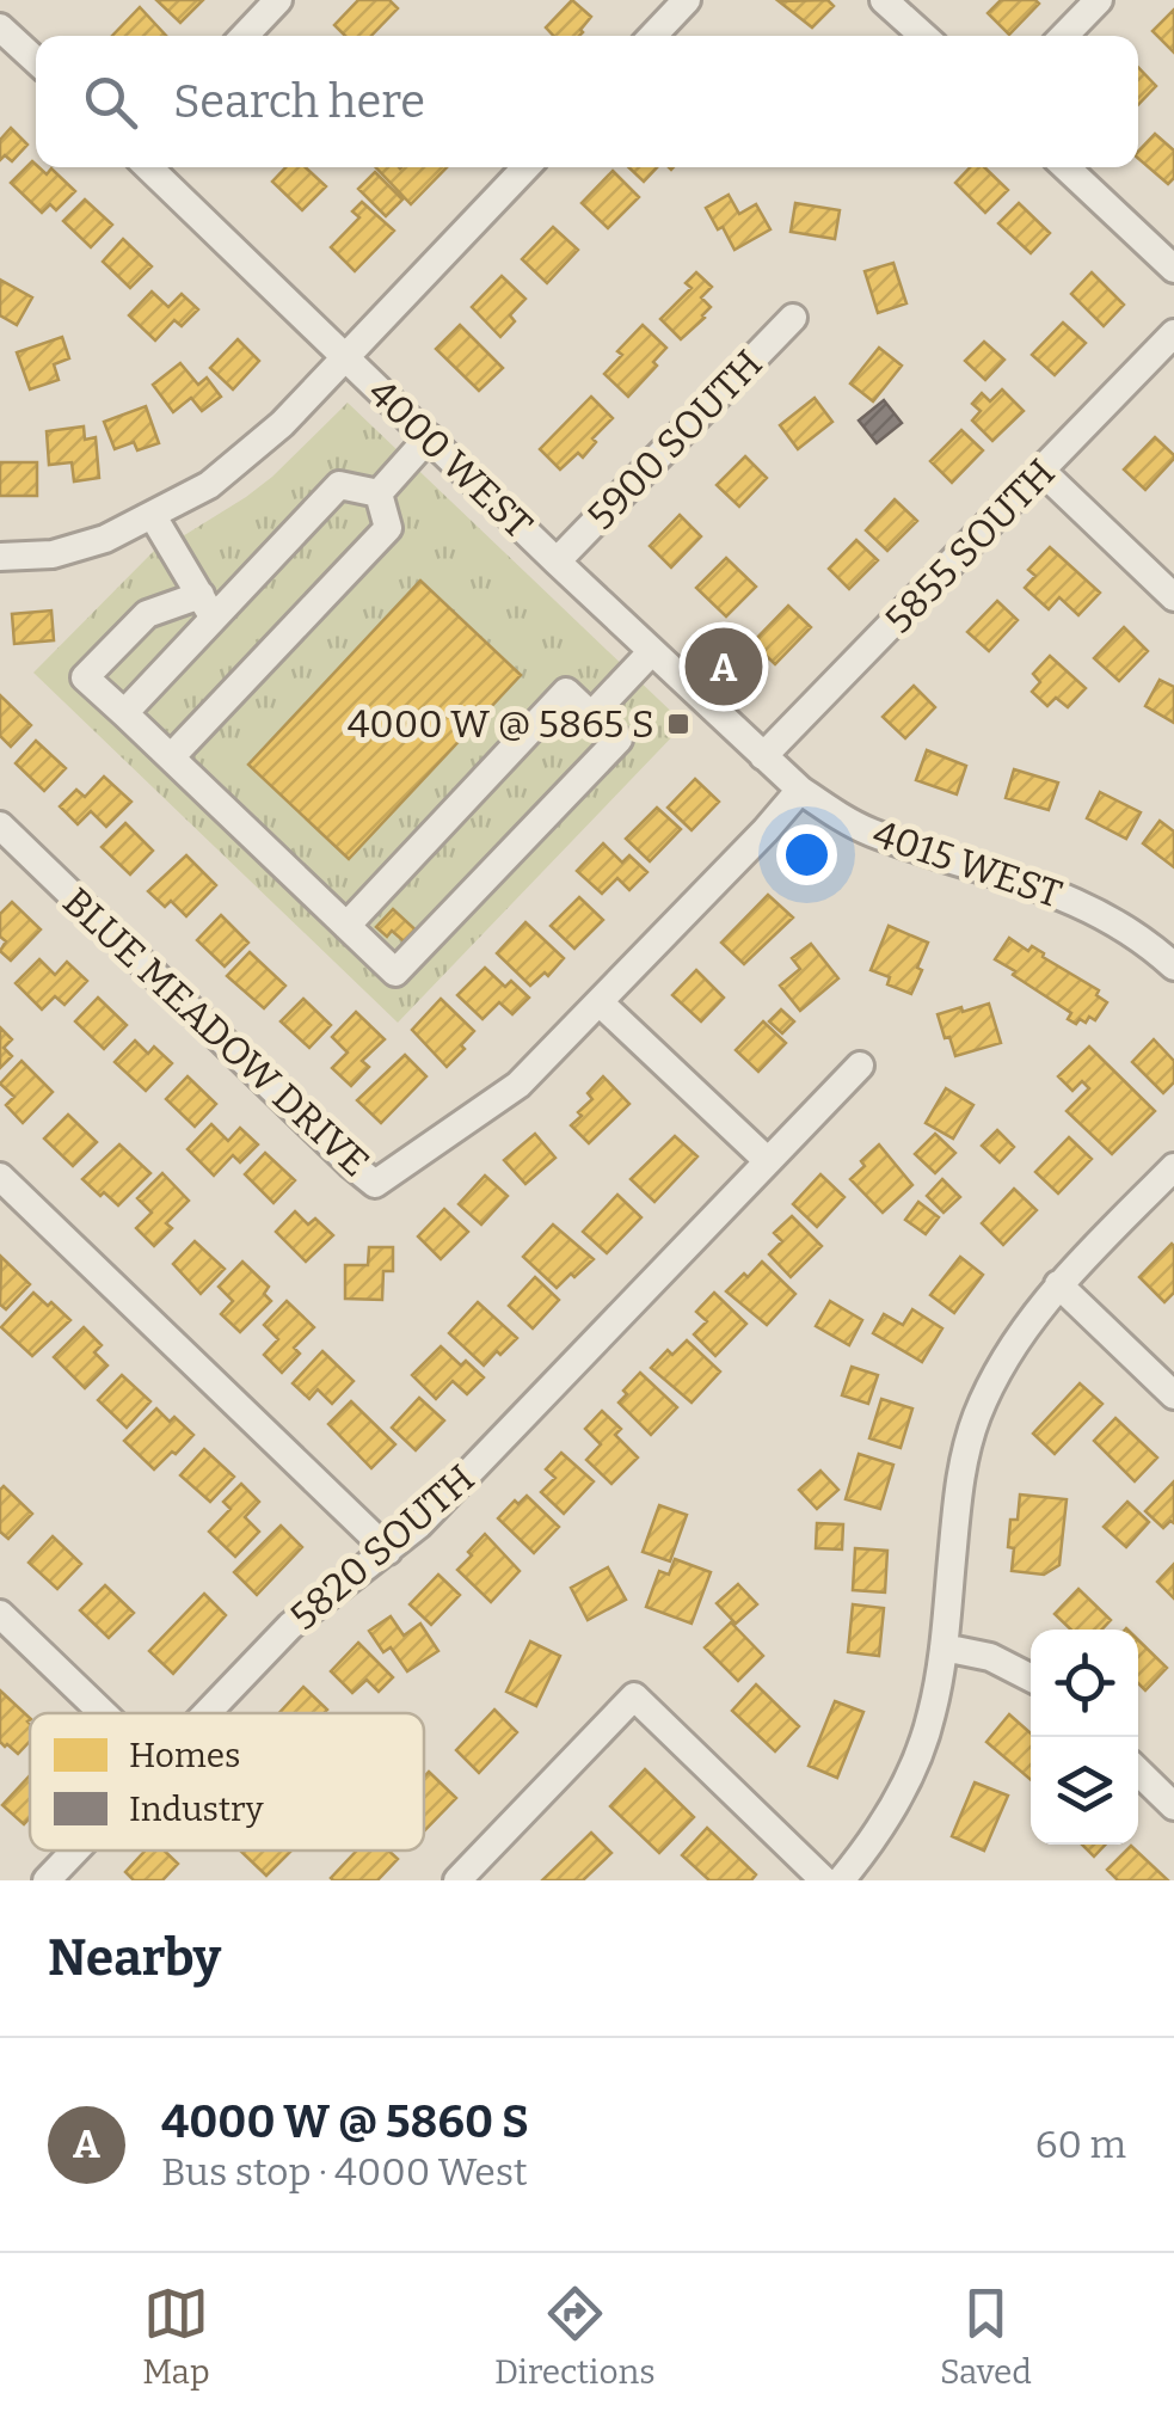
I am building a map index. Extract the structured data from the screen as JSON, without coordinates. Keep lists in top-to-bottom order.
{
  "streets": {
    "street": [
      "5900 SOUTH",
      "4000 WEST",
      "5855 SOUTH",
      "4015 WEST",
      "BLUE MEADOW DRIVE",
      "5820 SOUTH"
    ]
  },
  "crossings": [
    ["5900 SOUTH", "4000 WEST"],
    ["4000 WEST", "5855 SOUTH"],
    ["4000 WEST", "4015 WEST"],
    ["5855 SOUTH", "4015 WEST"],
    ["4015 WEST", "BLUE MEADOW DRIVE"]
  ],
  "places": {
    "transit": ["4000 W @ 5865 S"]
  },
  "legend": ["Homes", "Industry"],
  "page": {
    "search": "Search here",
    "pins": "A",
    "heading": "Nearby",
    "list": [
      {
        "mark": "A",
        "name": "4000 W @ 5860 S",
        "note": "Bus stop · 4000 West",
        "value": "60 m"
      }
    ],
    "nav": ["Map", "Directions", "Saved"]
  }
}
